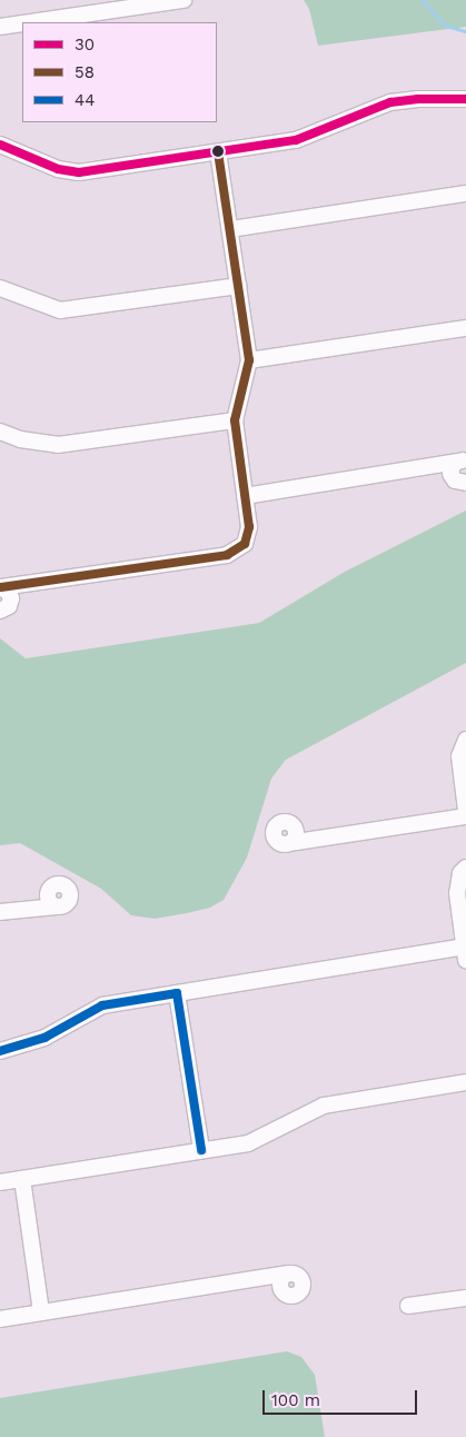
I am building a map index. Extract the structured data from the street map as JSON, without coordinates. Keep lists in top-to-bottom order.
{
  "lines": ["transit line 30", "transit line 58", "transit line 44"],
  "legend": ["30", "58", "44"],
  "scale_bar": "100 m"
}
